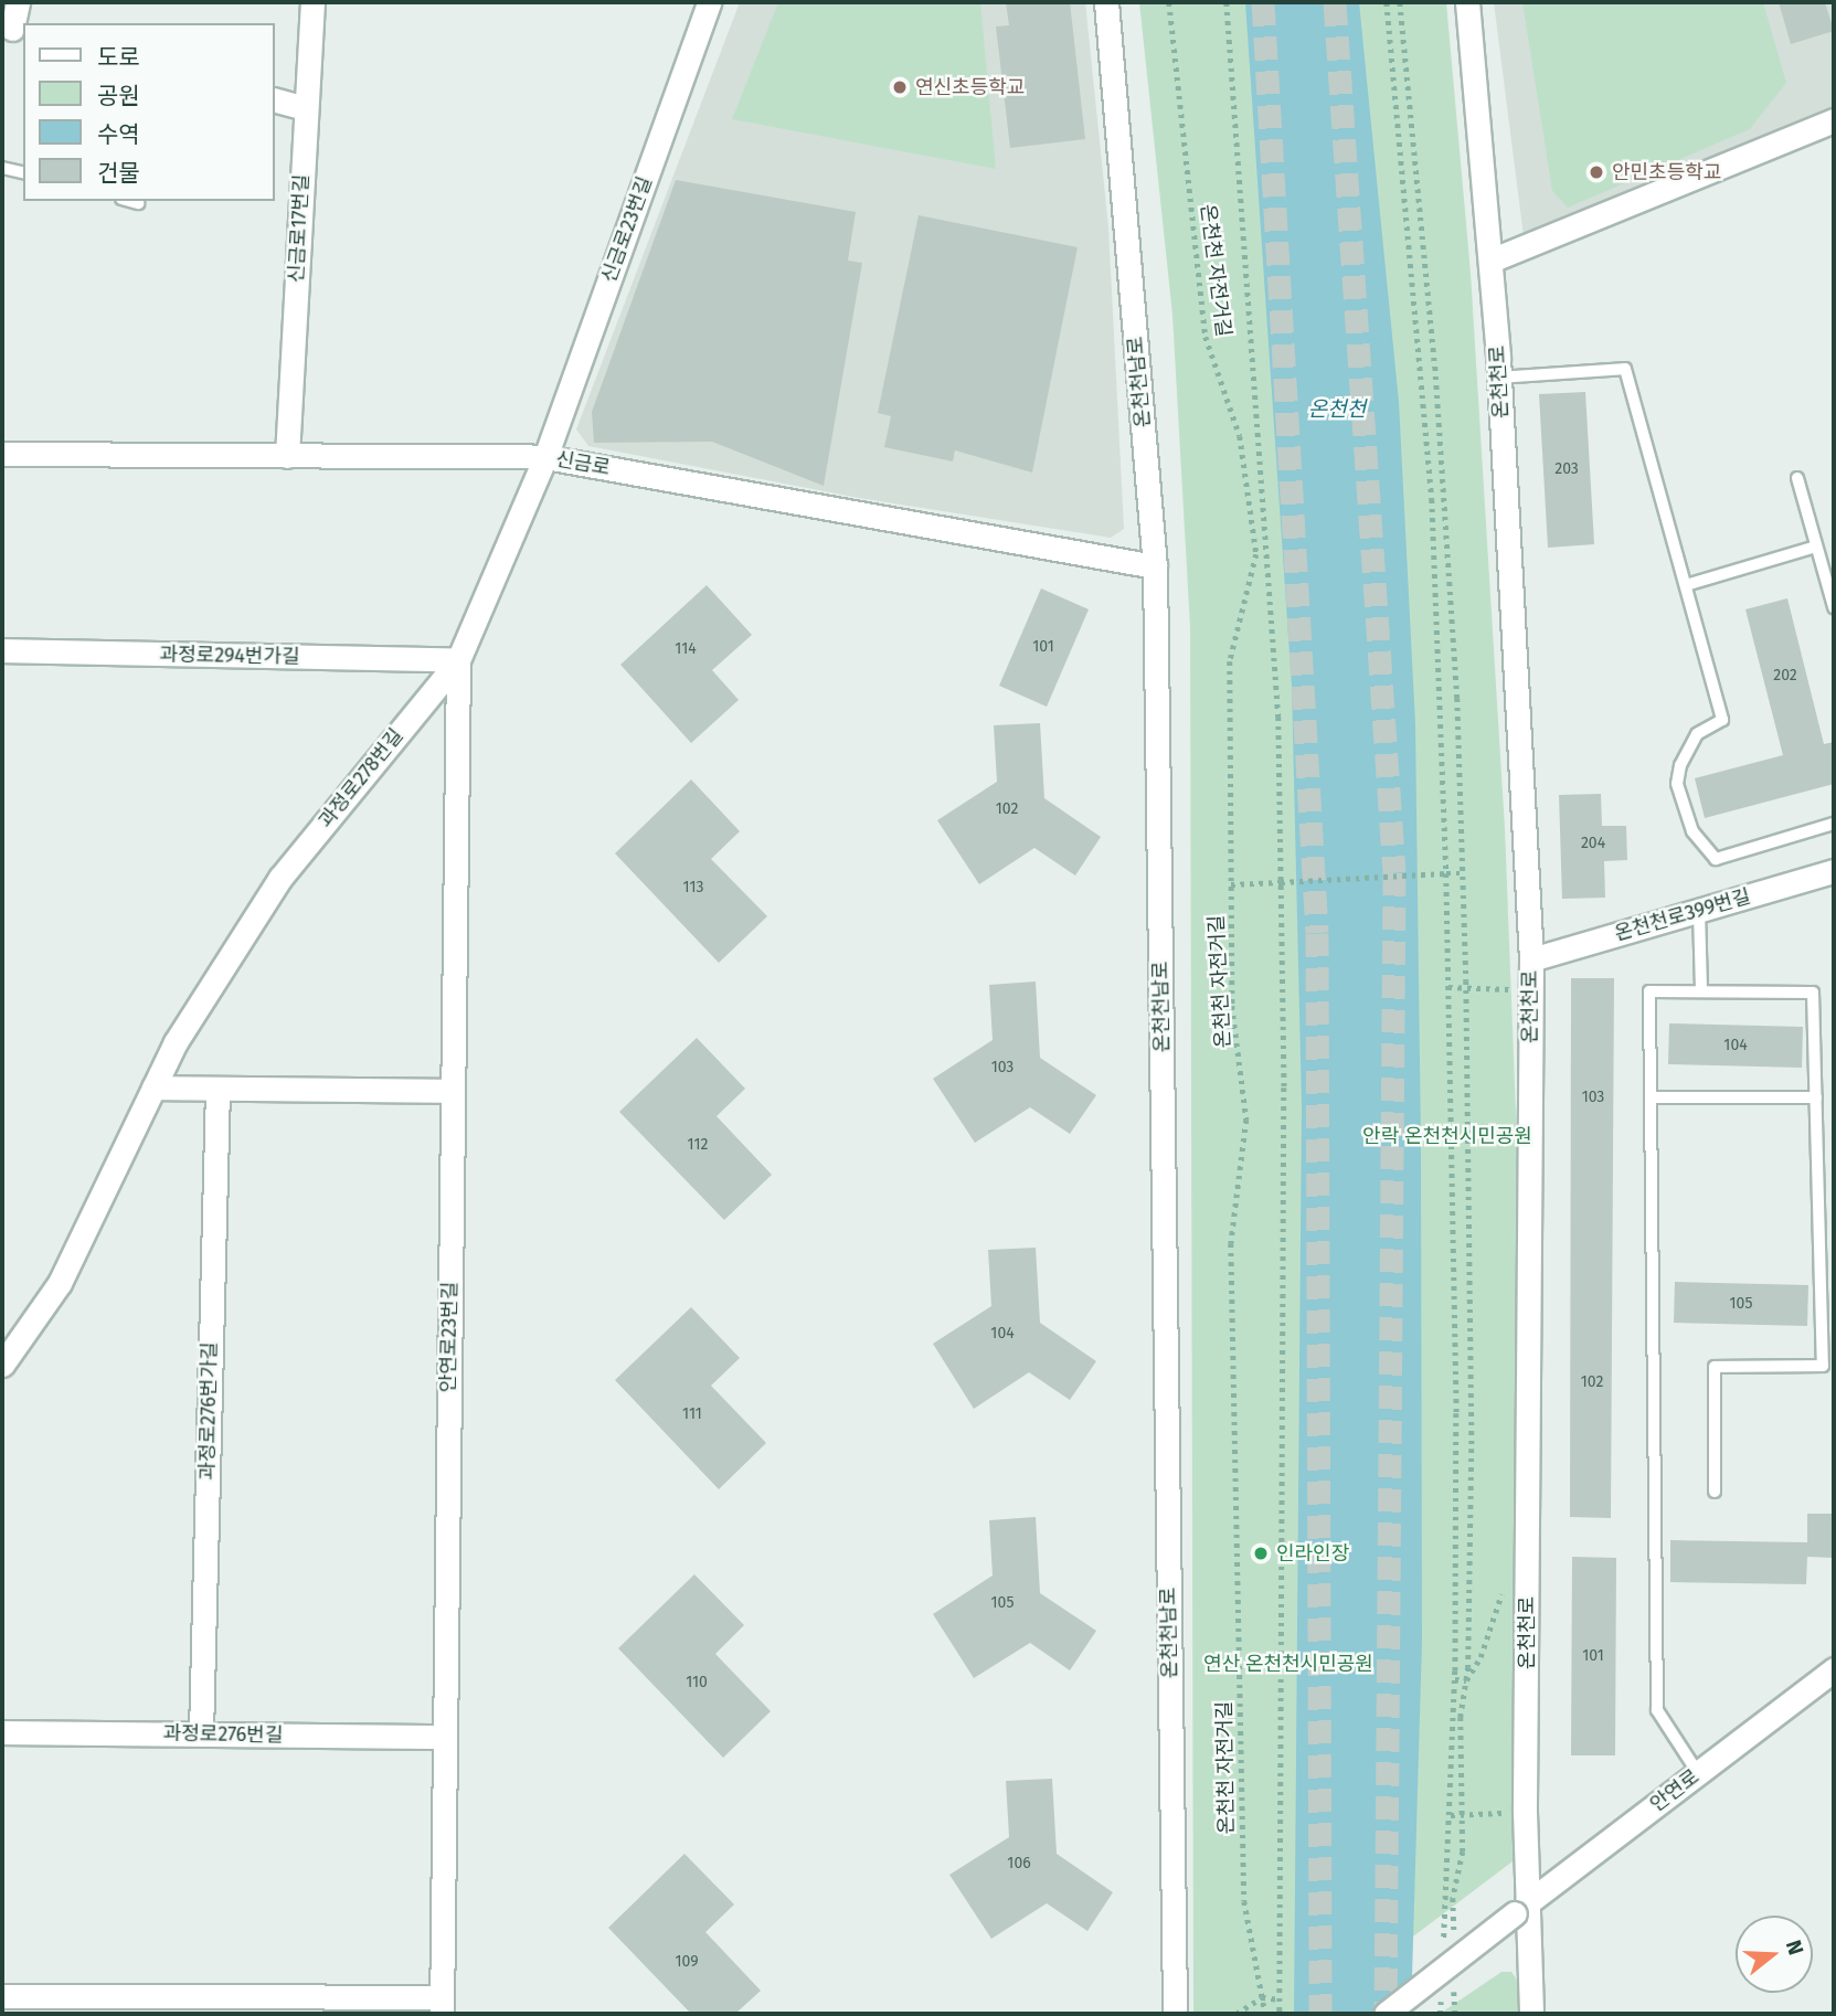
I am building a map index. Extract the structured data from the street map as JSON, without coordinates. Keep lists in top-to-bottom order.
{
  "streets": {
    "street": [
      "신금로17번길",
      "신금로23번길",
      "온천천남로",
      "온천천로",
      "신금로",
      "과정로294번가길",
      "과정로278번길",
      "온천천로399번길",
      "안연로23번길",
      "과정로276번가길",
      "과정로276번길",
      "안연로"
    ],
    "path": ["온천천 자전거길"]
  },
  "crossings": [
    ["신금로17번길", "신금로"],
    ["신금로23번길", "신금로"],
    ["신금로23번길", "과정로278번길"],
    ["온천천남로", "신금로"],
    ["온천천로", "온천천로399번길"],
    ["온천천로", "안연로"],
    ["신금로", "과정로278번길"],
    ["과정로294번가길", "과정로278번길"],
    ["과정로294번가길", "안연로23번길"],
    ["과정로278번길", "안연로23번길"],
    ["안연로23번길", "과정로276번길"],
    ["과정로276번가길", "과정로276번길"]
  ],
  "water": ["온천천"],
  "parks": ["안락 온천천시민공원", "연산 온천천시민공원"],
  "places": ["연신초등학교", "안민초등학교", "인라인장"],
  "house_numbers": [
    "203",
    "101",
    "114",
    "202",
    "102",
    "204",
    "113",
    "104",
    "103",
    "103",
    "112",
    "105",
    "104",
    "102",
    "111",
    "105",
    "101",
    "110",
    "106",
    "109"
  ],
  "legend": [
    "도로",
    "공원",
    "수역",
    "건물"
  ],
  "north": "right"
}
